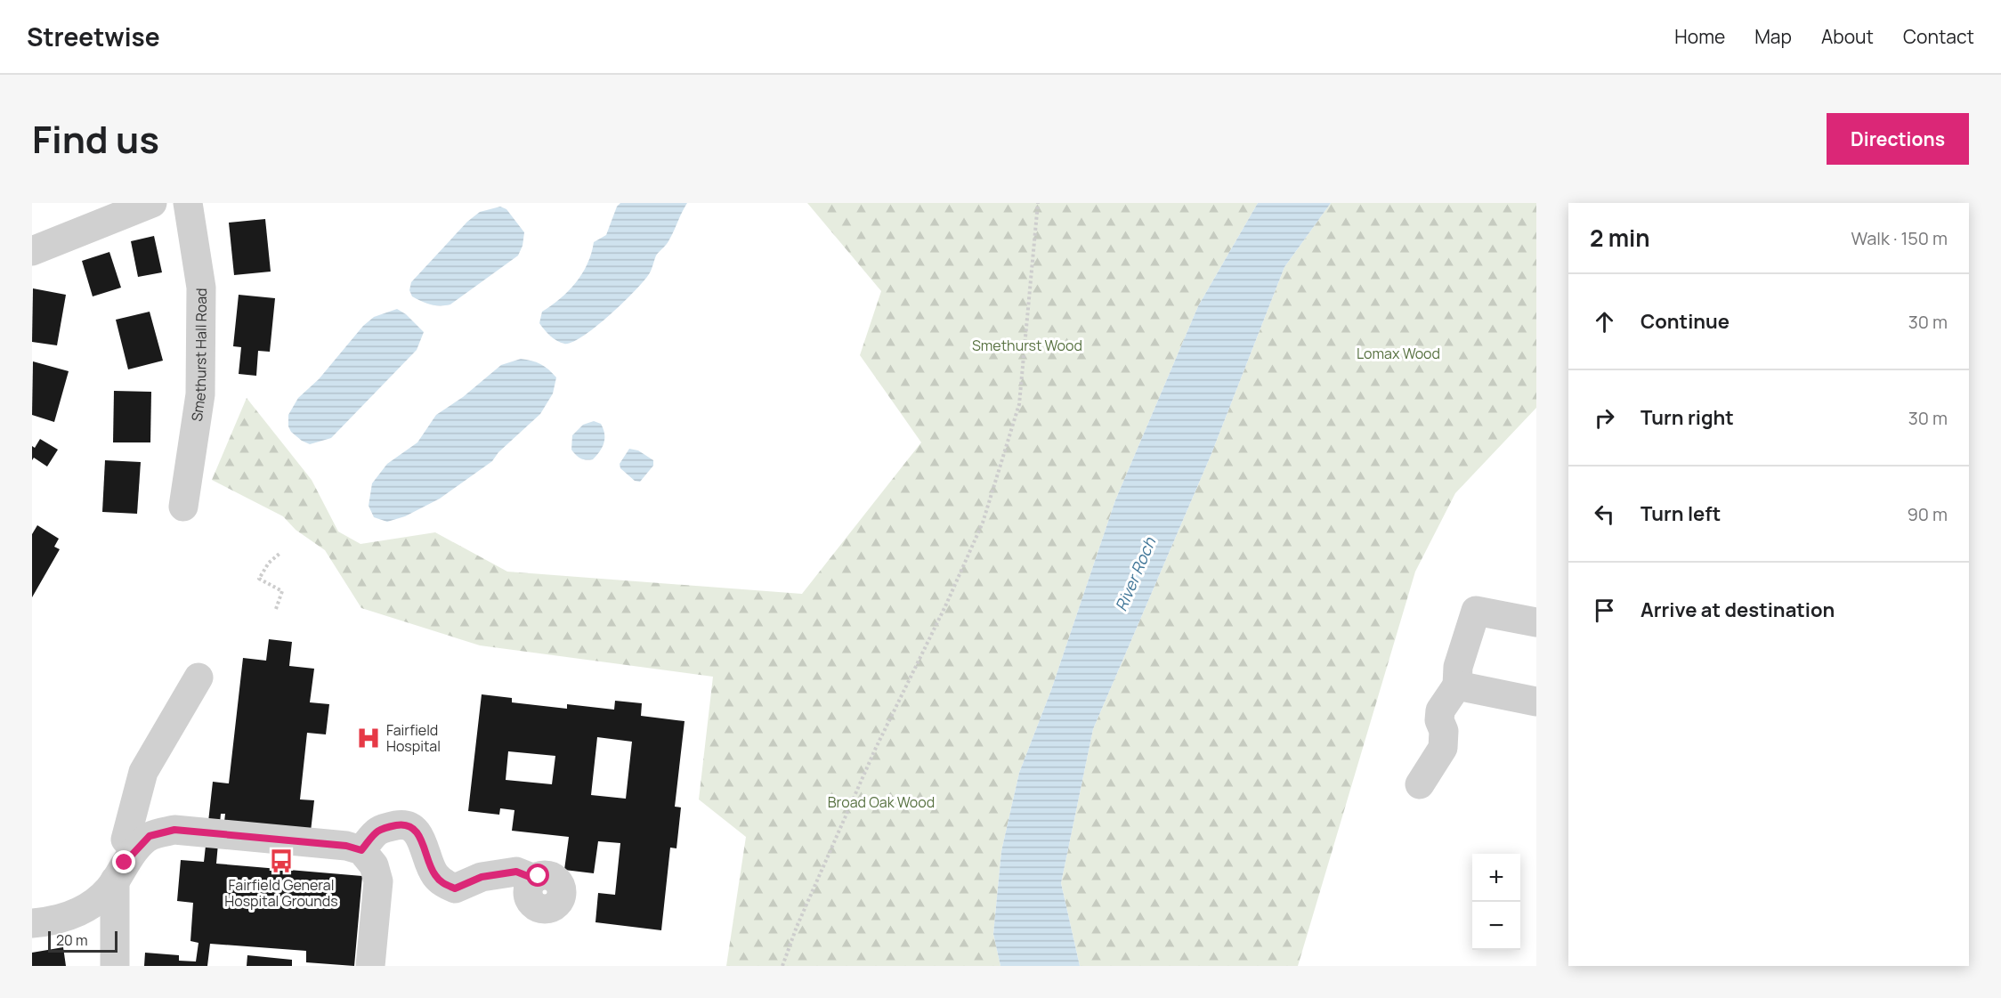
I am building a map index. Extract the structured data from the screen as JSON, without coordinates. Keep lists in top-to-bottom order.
{
  "streets": {
    "street": ["Smethurst Hall Road"]
  },
  "water": ["River Roch"],
  "parks": ["Smethurst Wood", "Lomax Wood", "Broad Oak Wood"],
  "places": {
    "hospital": ["Fairfield Hospital"],
    "bus stop": ["Fairfield General Hospital Grounds"]
  },
  "scale_bar": "20 m",
  "page": {
    "header": "Streetwise",
    "nav": [
      "Home",
      "Map",
      "About",
      "Contact"
    ],
    "title": "Find us",
    "buttons": "Directions",
    "heading": ["2 min", "Walk · 150 m"],
    "list": [
      ["Continue", "30 m"],
      ["Turn right", "30 m"],
      ["Turn left", "90 m"],
      "Arrive at destination"
    ],
    "map_buttons": ["+", "−"],
    "scale": "20 m"
  }
}
